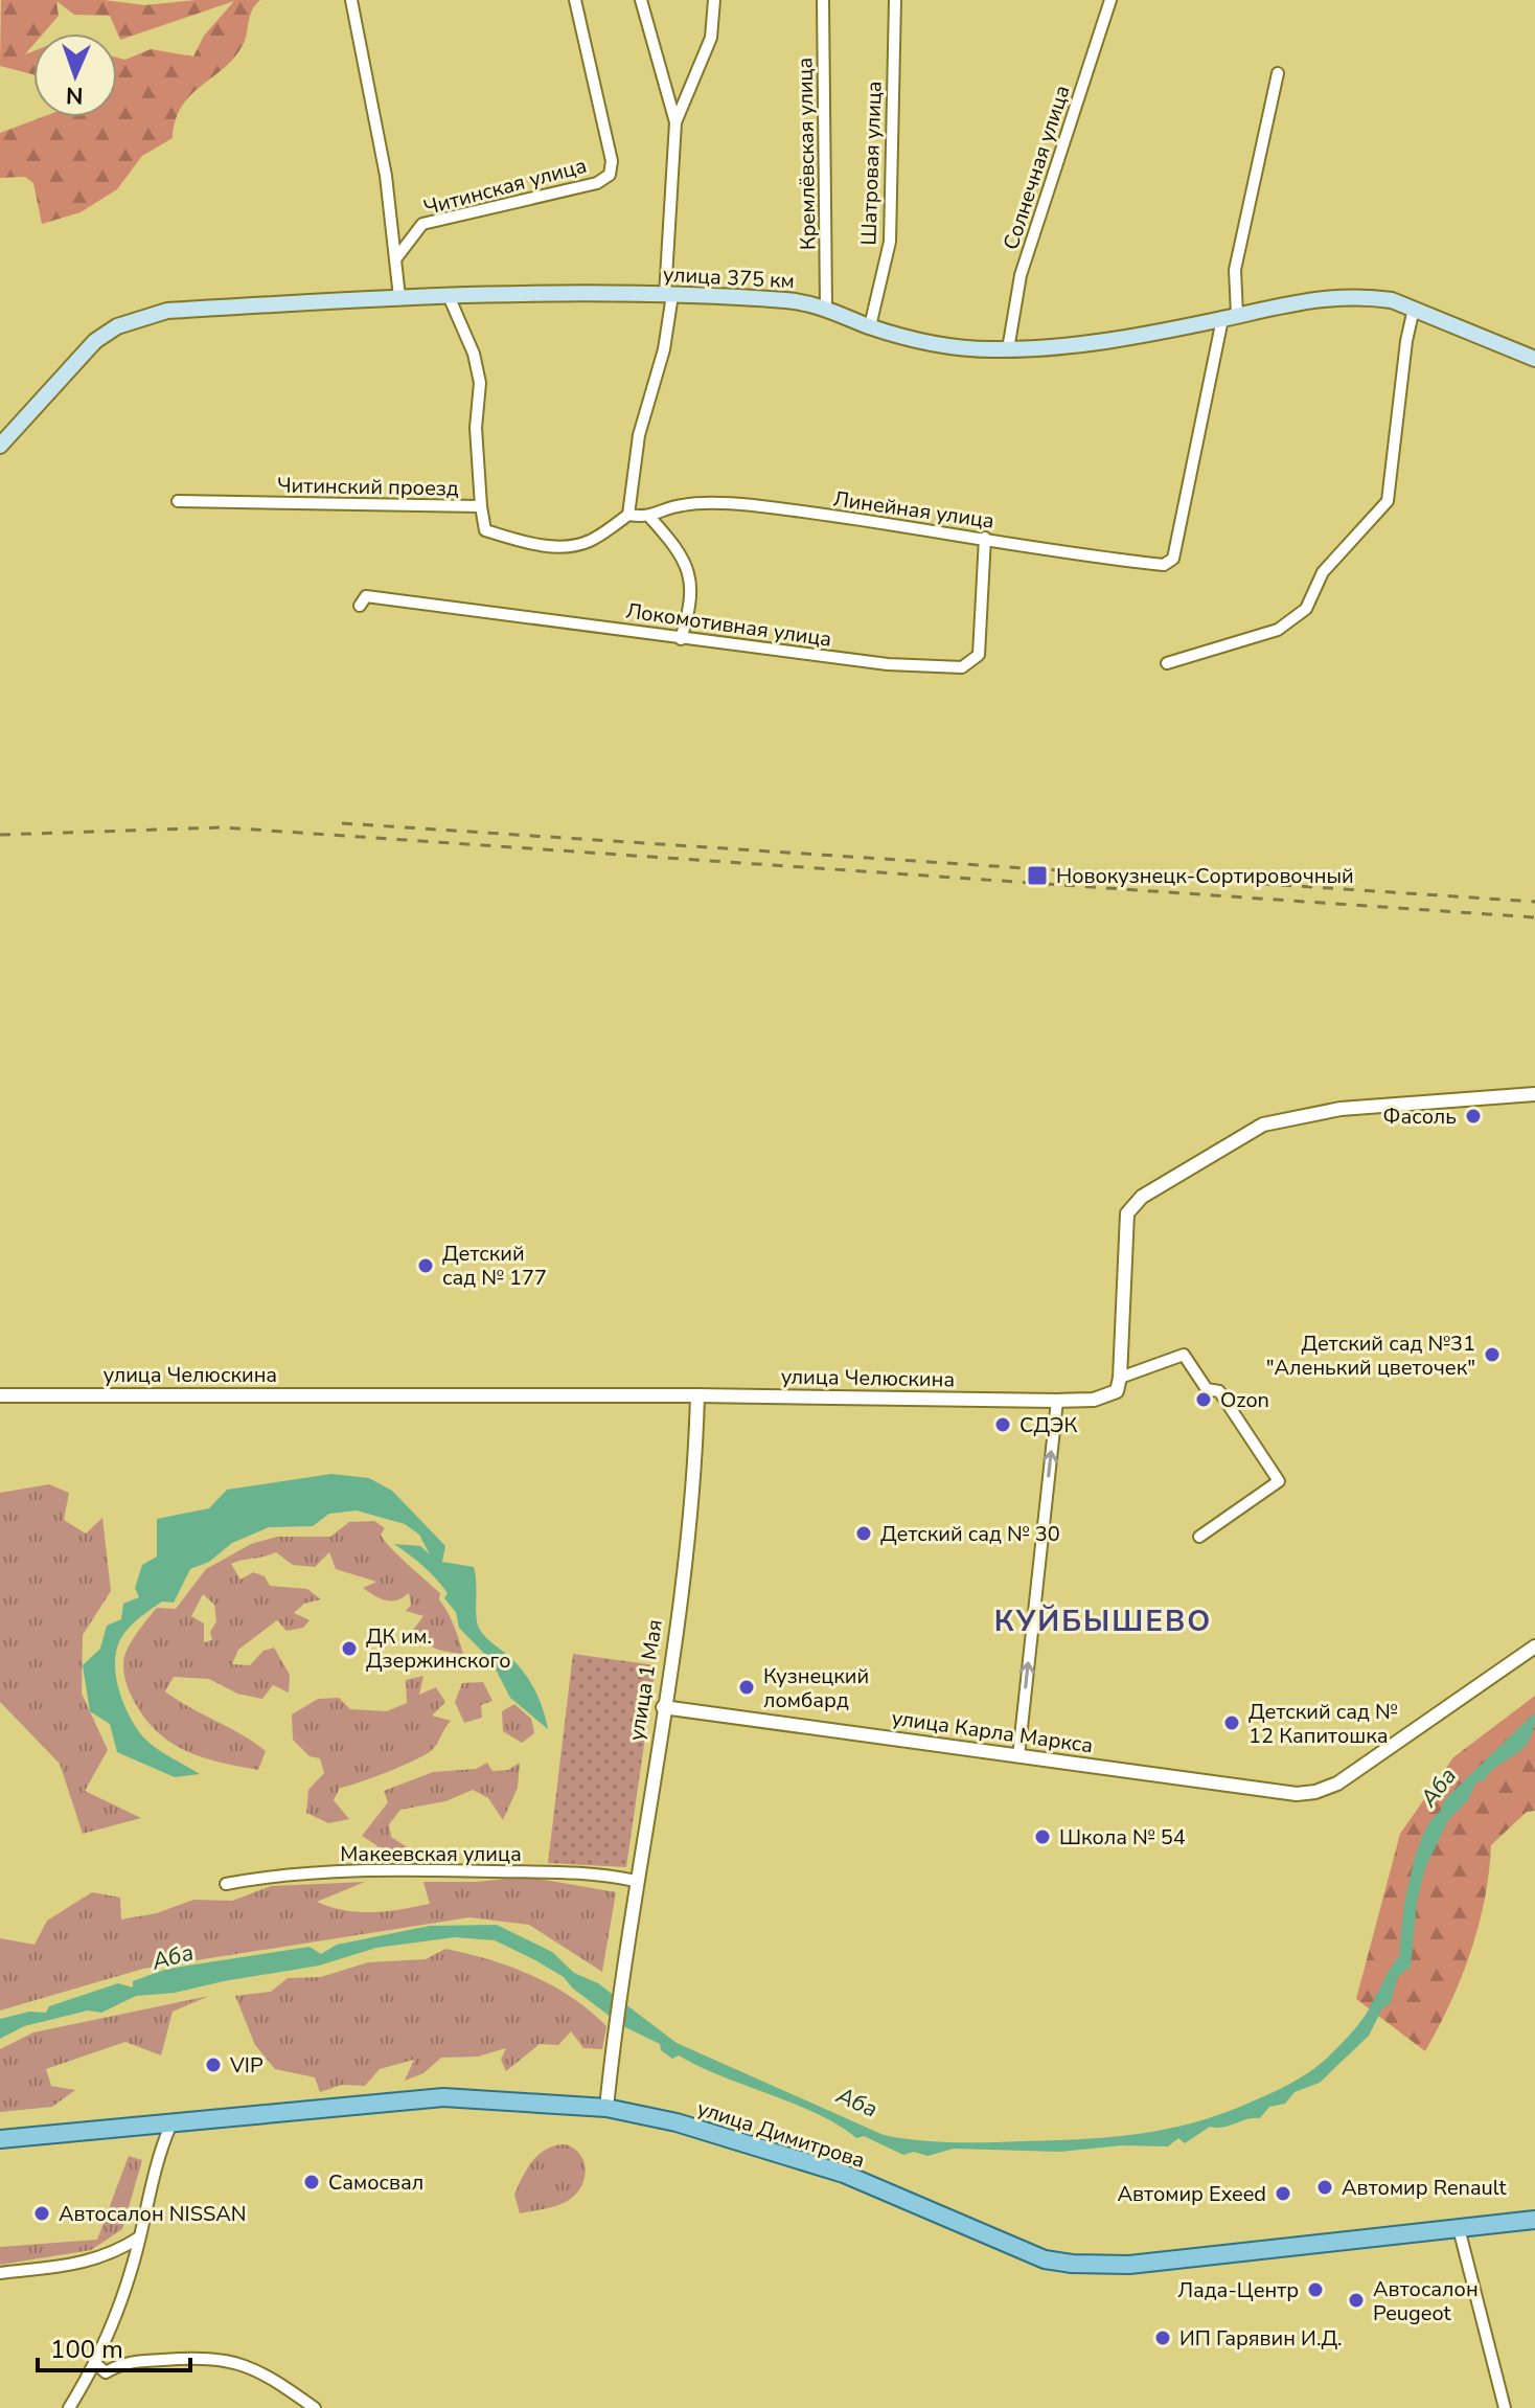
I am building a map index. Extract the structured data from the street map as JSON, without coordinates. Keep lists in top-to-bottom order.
{
  "streets": {
    "main road": ["улица 375 км", "улица Димитрова"],
    "street": [
      "Кремлёвская улица",
      "Шатровая улица",
      "Солнечная улица",
      "Читинская улица",
      "Читинский проезд",
      "Линейная улица",
      "Локомотивная улица",
      "улица Челюскина",
      "улица 1 Мая",
      "улица Карла Маркса",
      "Макеевская улица"
    ]
  },
  "crossings": [
    ["Кремлёвская улица", "улица 375 км"],
    ["Шатровая улица", "улица 375 км"],
    ["Солнечная улица", "улица 375 км"],
    ["улица 375 км", "Линейная улица"],
    ["Читинский проезд", "Линейная улица"],
    ["Линейная улица", "Локомотивная улица"],
    ["улица Челюскина", "улица 1 Мая"],
    ["улица 1 Мая", "улица Карла Маркса"],
    ["улица 1 Мая", "Макеевская улица"],
    ["улица 1 Мая", "улица Димитрова"]
  ],
  "districts": ["КУЙБЫШЕВО"],
  "water": ["Аба"],
  "places": {
    "transit": ["Новокузнецк-Сортировочный"],
    "other": [
      "Фасоль",
      "Детский сад № 177",
      "Детский сад №31 \"Аленький цветочек\"",
      "Ozon",
      "СДЭК",
      "Детский сад № 30",
      "ДК им. Дзержинского",
      "Кузнецкий ломбард",
      "Детский сад № 12 Капитошка",
      "Школа № 54",
      "VIP",
      "Самосвал",
      "Автомир Renault",
      "Автомир Exeed",
      "Автосалон NISSAN",
      "Лада-Центр",
      "Автосалон Peugeot",
      "ИП Гарявин И.Д."
    ]
  },
  "scale_bar": "100 m",
  "north": "bottom"
}
